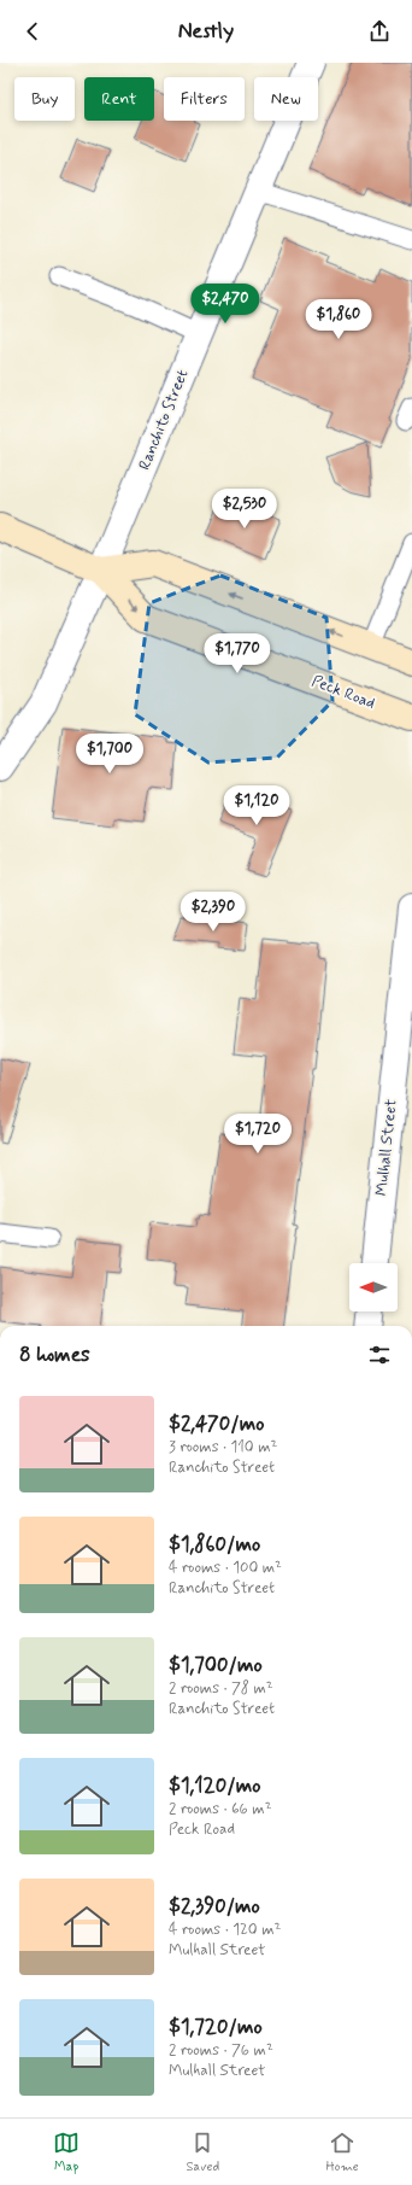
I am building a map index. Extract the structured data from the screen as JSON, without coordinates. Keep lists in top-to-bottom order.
{
  "streets": {
    "main road": ["Peck Road"],
    "street": ["Ranchito Street", "Mulhall Street"]
  },
  "crossings": [
    ["Ranchito Street", "Peck Road"]
  ],
  "north": "left",
  "page": {
    "header": "Nestly",
    "chip": [
      "Buy",
      "Rent",
      "Filters",
      "New"
    ],
    "price": [
      "$2,470",
      "$1,860",
      "$2,530",
      "$1,770",
      "$1,700",
      "$1,120",
      "$2,390",
      "$1,720"
    ],
    "heading": "8 homes",
    "list": [
      {
        "name": "$2,470/mo",
        "note": "3 rooms · 110 m² · Ranchito Street"
      },
      {
        "name": "$1,860/mo",
        "note": "4 rooms · 100 m² · Ranchito Street"
      },
      {
        "name": "$1,700/mo",
        "note": "2 rooms · 78 m² · Ranchito Street"
      },
      {
        "name": "$1,120/mo",
        "note": "2 rooms · 66 m² · Peck Road"
      },
      {
        "name": "$2,390/mo",
        "note": "4 rooms · 120 m² · Mulhall Street"
      },
      {
        "name": "$1,720/mo",
        "note": "2 rooms · 76 m² · Mulhall Street"
      }
    ],
    "tabs": ["Map", "Saved", "Home"]
  }
}
